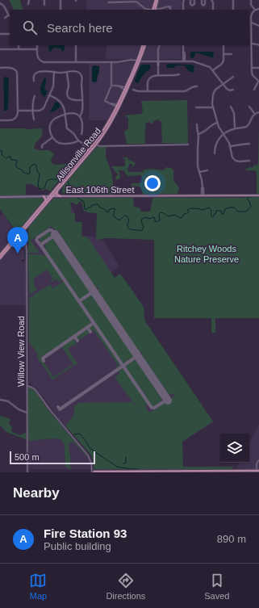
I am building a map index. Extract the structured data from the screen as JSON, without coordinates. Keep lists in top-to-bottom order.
{
  "streets": {
    "main road": ["Allisonville Road", "East 106th Street"],
    "street": ["Willow View Road"]
  },
  "crossings": [
    ["Allisonville Road", "East 106th Street"],
    ["Allisonville Road", "Willow View Road"]
  ],
  "parks": ["Ritchey Woods Nature Preserve"],
  "scale_bar": "500 m",
  "page": {
    "search": "Search here",
    "pins": "A",
    "scale": "500 m",
    "heading": "Nearby",
    "list": [
      {
        "mark": "A",
        "name": "Fire Station 93",
        "note": "Public building",
        "value": "890 m"
      }
    ],
    "nav": ["Map", "Directions", "Saved"]
  }
}
